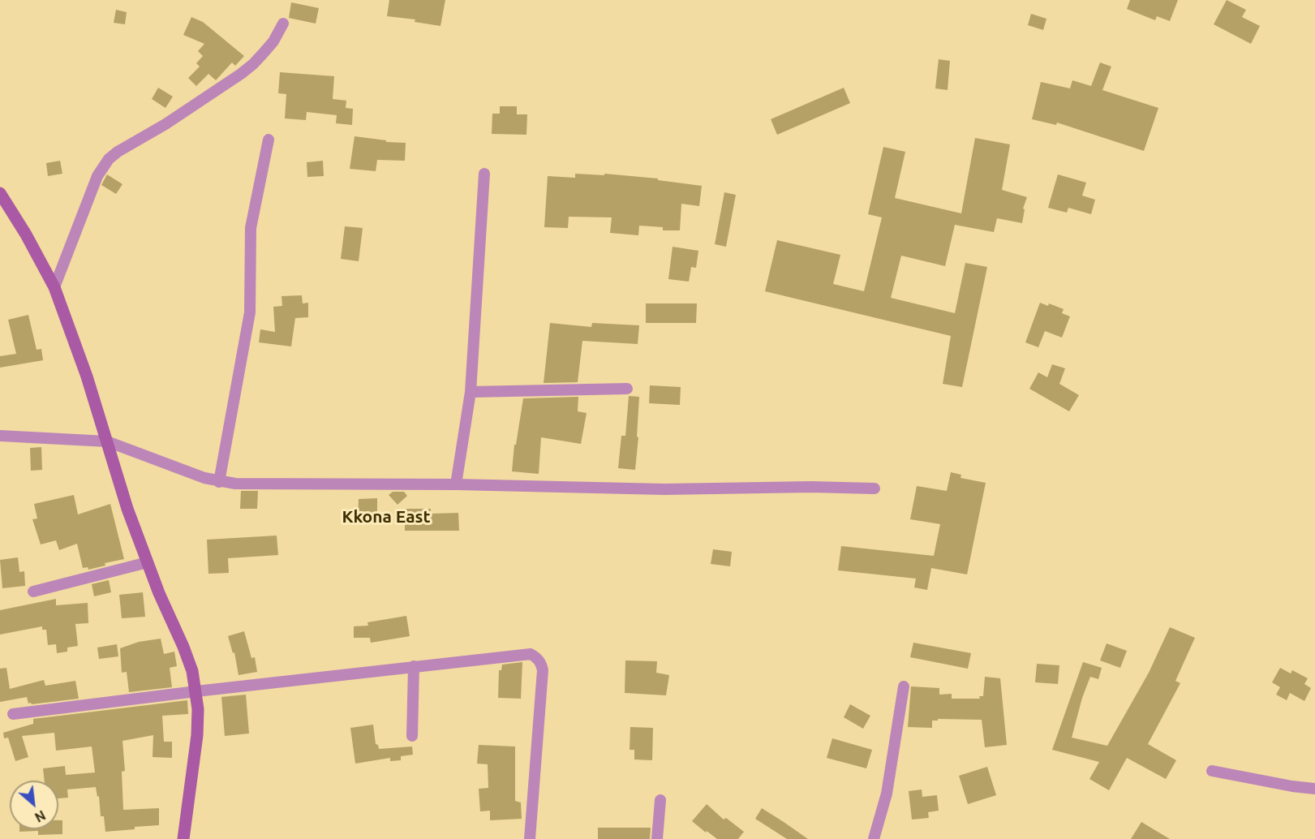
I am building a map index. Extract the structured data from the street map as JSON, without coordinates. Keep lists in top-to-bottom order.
{
  "districts": ["Kkona East"],
  "north": "bottom right"
}
